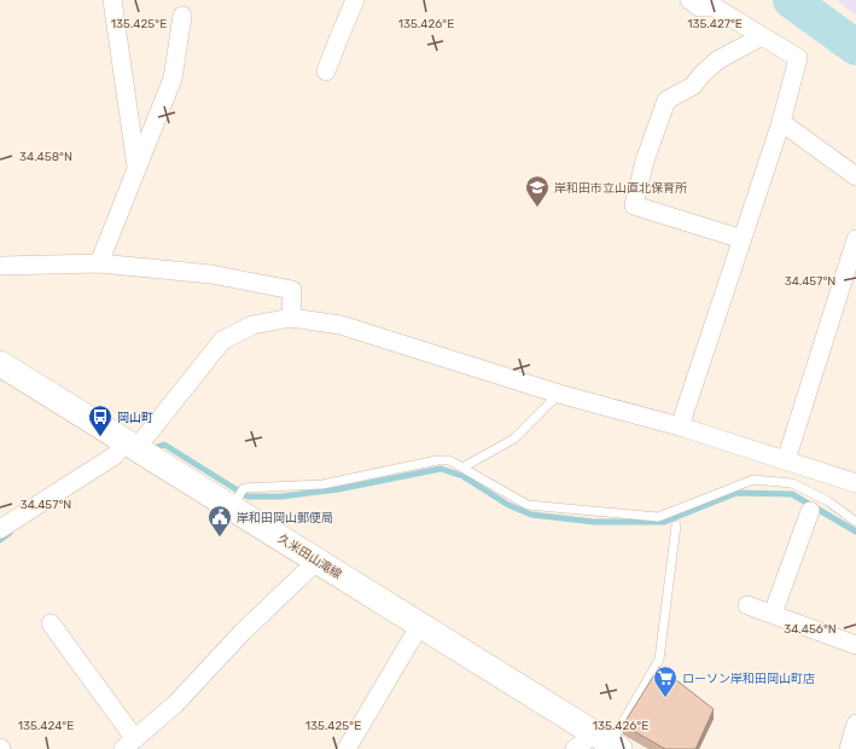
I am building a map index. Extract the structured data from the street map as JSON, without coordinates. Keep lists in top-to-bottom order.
{
  "streets": {
    "street": ["久米田山滝線"]
  },
  "places": {
    "school or university": ["岸和田市立山直北保育所"],
    "bus stop": ["岡山町"],
    "public building": ["岸和田岡山郵便局"],
    "supermarket": ["ローソン岸和田岡山町店"]
  },
  "coordinates": [
    "135.425°E",
    "135.426°E",
    "135.427°E",
    "34.458°N",
    "34.457°N",
    "34.456°N",
    "135.424°E"
  ]
}
